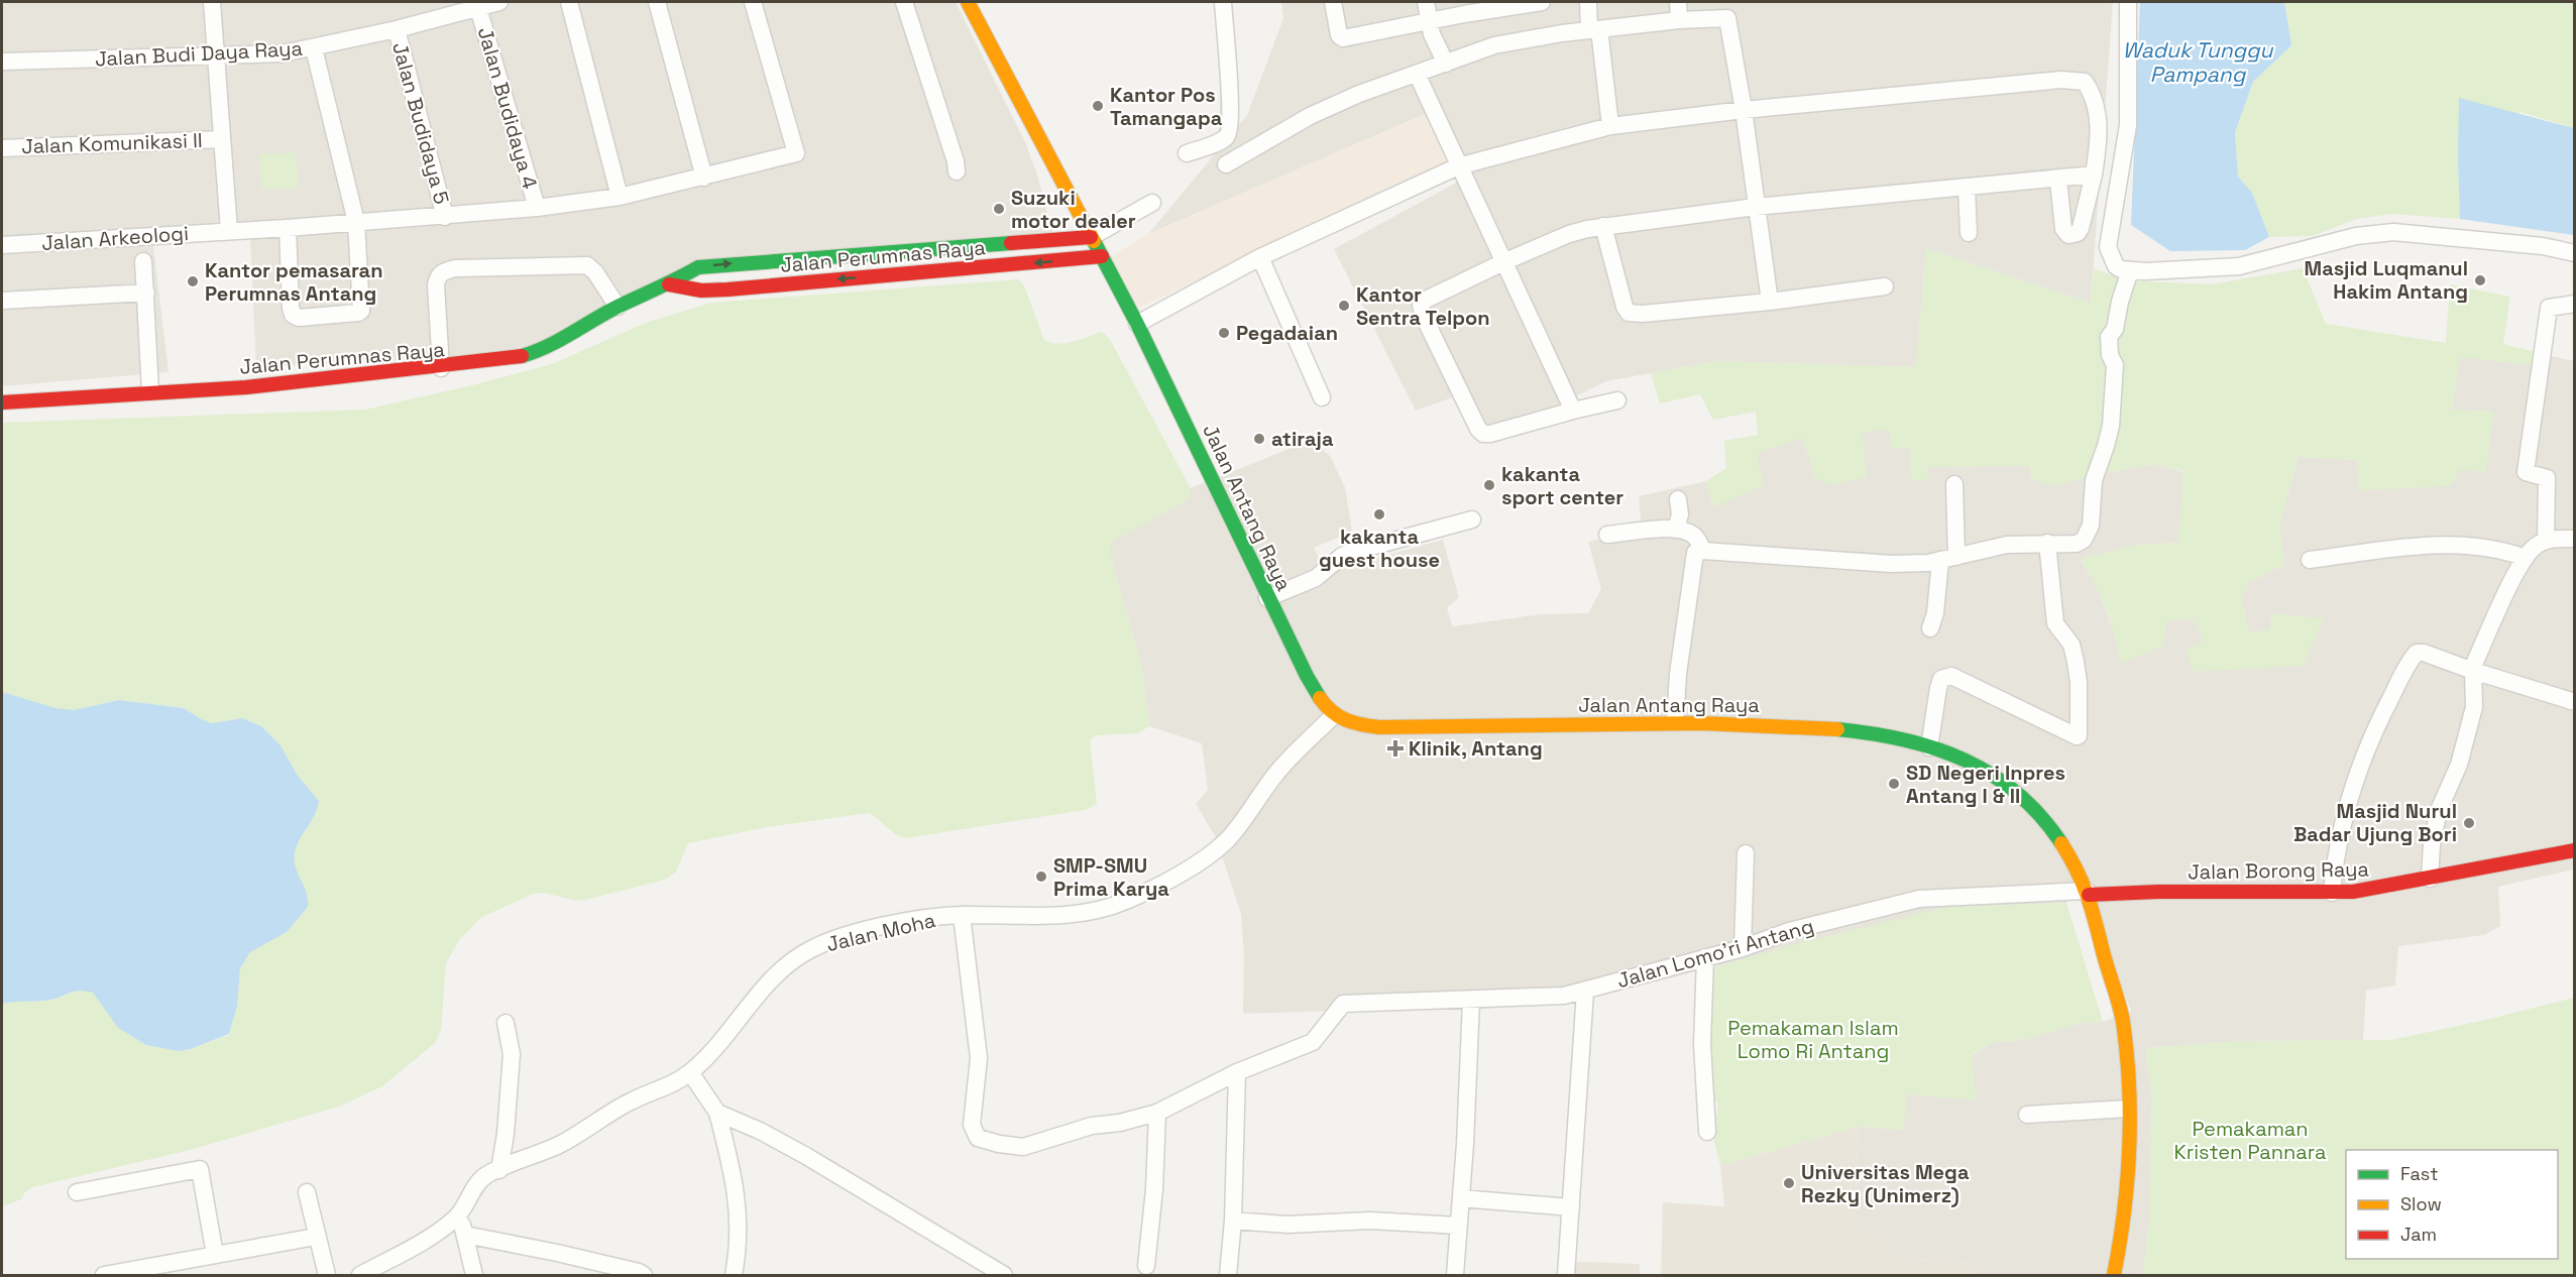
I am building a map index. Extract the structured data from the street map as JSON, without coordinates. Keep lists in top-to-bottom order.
{
  "streets": {
    "main road": ["Jalan Perumnas Raya", "Jalan Antang Raya", "Jalan Borong Raya"],
    "street": [
      "Jalan Budi Daya Raya",
      "Jalan Budidaya 4",
      "Jalan Budidaya 5",
      "Jalan Komunikasi II",
      "Jalan Arkeologi",
      "Jalan Moha",
      "Jalan Lomo'ri Antang"
    ]
  },
  "crossings": [
    ["Jalan Budi Daya Raya", "Jalan Budidaya 4"],
    ["Jalan Budi Daya Raya", "Jalan Budidaya 5"],
    ["Jalan Budidaya 4", "Jalan Arkeologi"],
    ["Jalan Budidaya 5", "Jalan Arkeologi"],
    ["Jalan Perumnas Raya", "Jalan Antang Raya"],
    ["Jalan Antang Raya", "Jalan Borong Raya"],
    ["Jalan Antang Raya", "Jalan Moha"],
    ["Jalan Antang Raya", "Jalan Lomo'ri Antang"],
    ["Jalan Borong Raya", "Jalan Lomo'ri Antang"]
  ],
  "water": ["Waduk Tunggu Pampang"],
  "parks": ["Pemakaman Islam Lomo Ri Antang", "Pemakaman Kristen Pannara"],
  "places": {
    "other": [
      "Kantor Pos Tamangapa",
      "Suzuki motor dealer",
      "Masjid Luqmanul Hakim Antang",
      "Kantor pemasaran Perumnas Antang",
      "Kantor Sentra Telpon",
      "Pegadaian",
      "atiraja",
      "kakanta sport center",
      "kakanta guest house",
      "SD Negeri Inpres Antang I & II",
      "Masjid Nurul Badar Ujung Bori",
      "SMP-SMU Prima Karya",
      "Universitas Mega Rezky (Unimerz)"
    ],
    "health": ["Klinik, Antang"]
  },
  "legend": ["Fast", "Slow", "Jam"]
}
